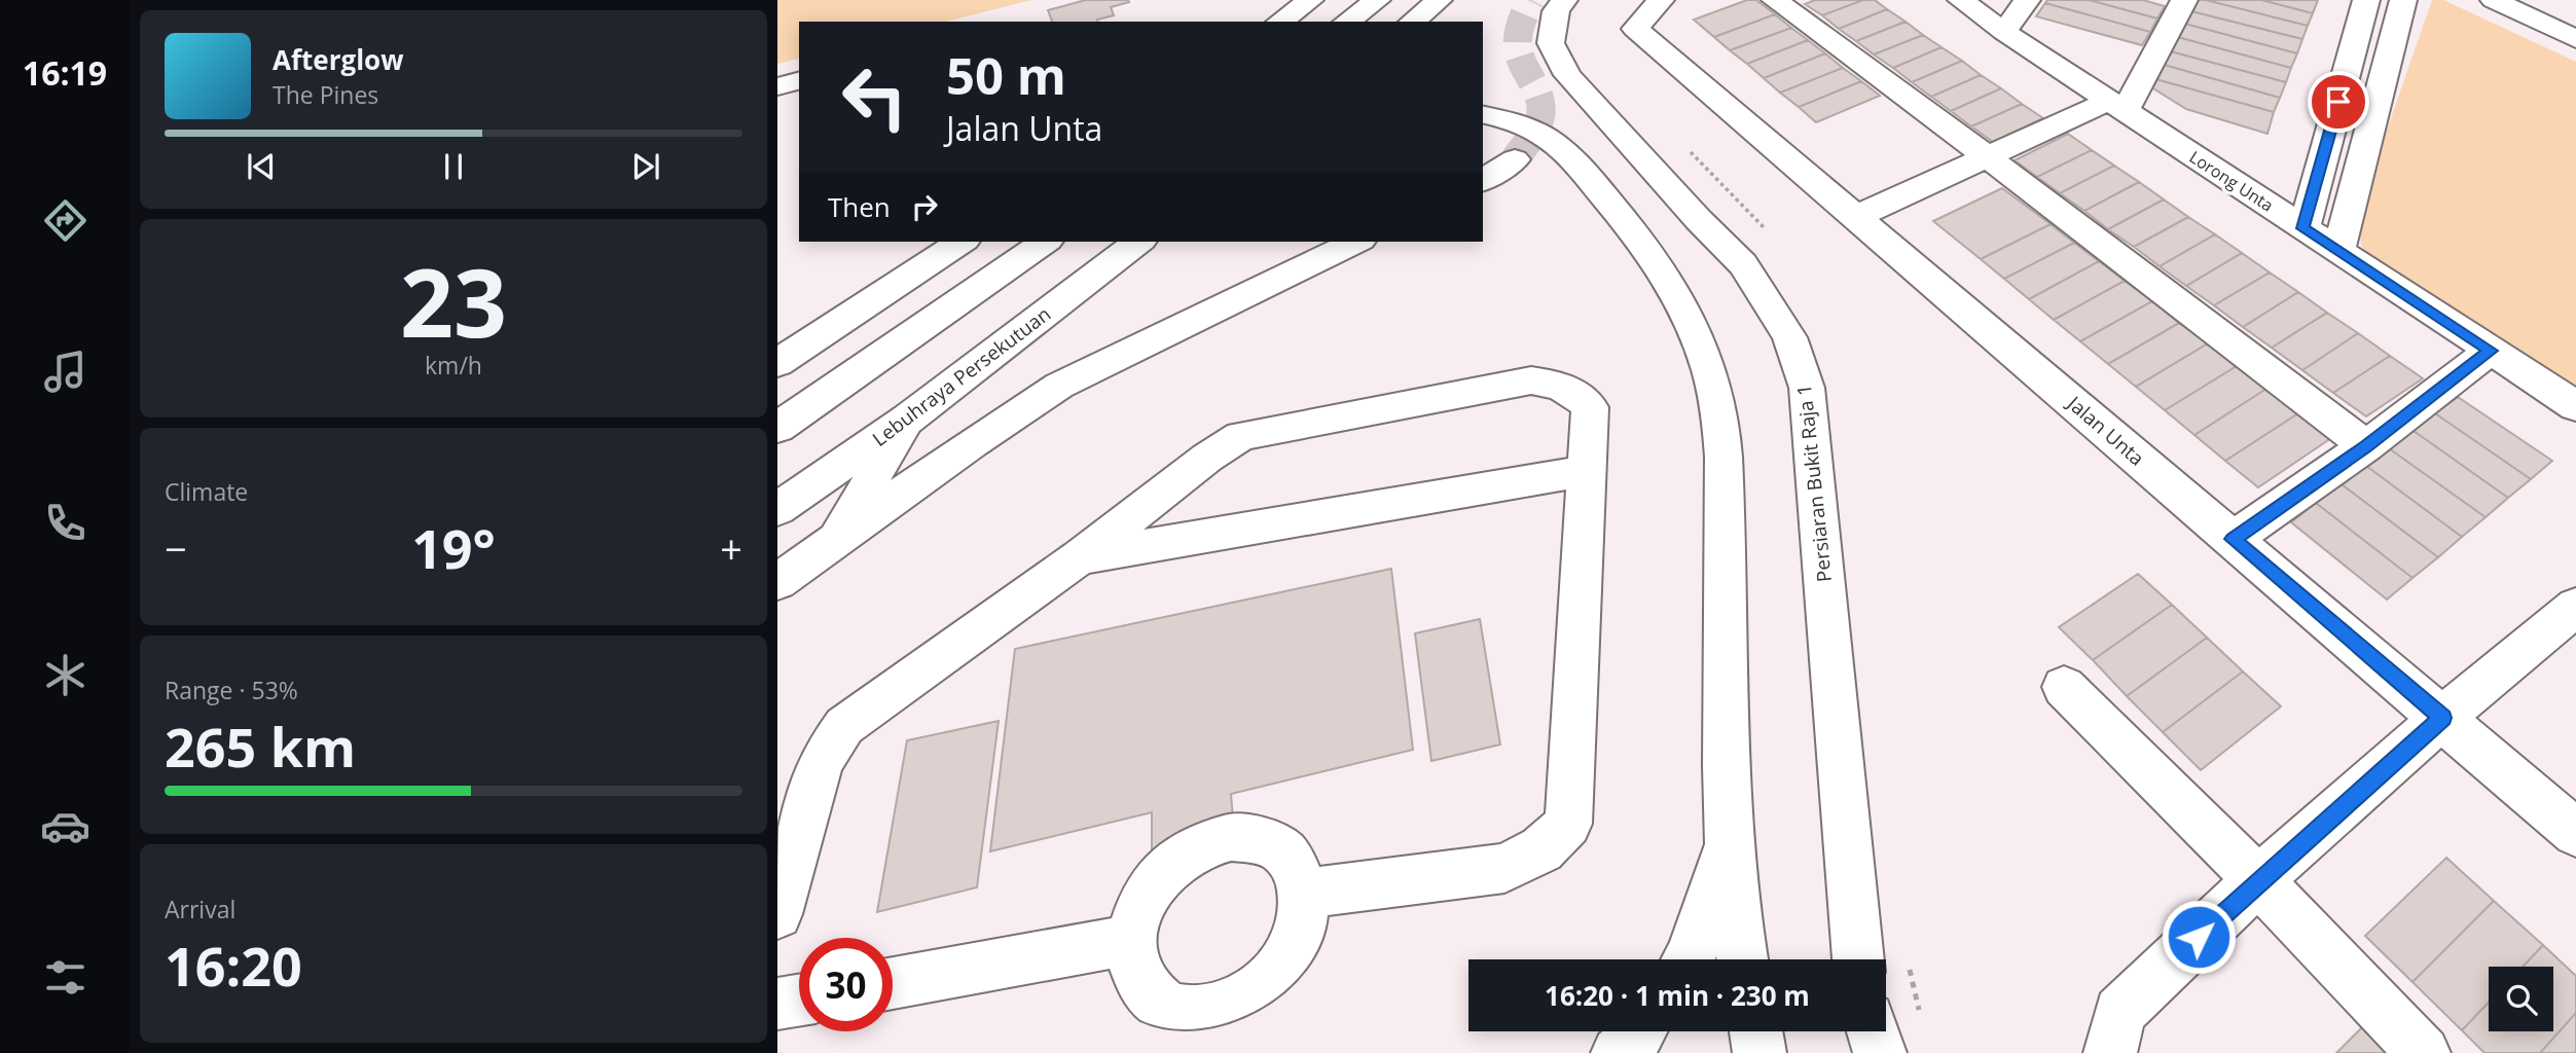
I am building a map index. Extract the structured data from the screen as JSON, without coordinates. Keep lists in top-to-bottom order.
{
  "streets": {
    "main road": [
      "Lorong Unta",
      "Lebuhraya Persekutuan",
      "Jalan Unta",
      "Persiaran Bukit Raja 1"
    ]
  },
  "page": {
    "tabs": "16:19",
    "turn": ["50 m", "Jalan Unta"],
    "song": ["Afterglow", "The Pines"],
    "then": "Then",
    "tile": [
      ["23", "km/h"],
      "Climate",
      ["Range · 53%", "265 km"],
      ["Arrival", "16:20"]
    ],
    "heat": ["−", "19°", "+"],
    "limit": "30",
    "trip": "16:20 · 1 min · 230 m"
  }
}
